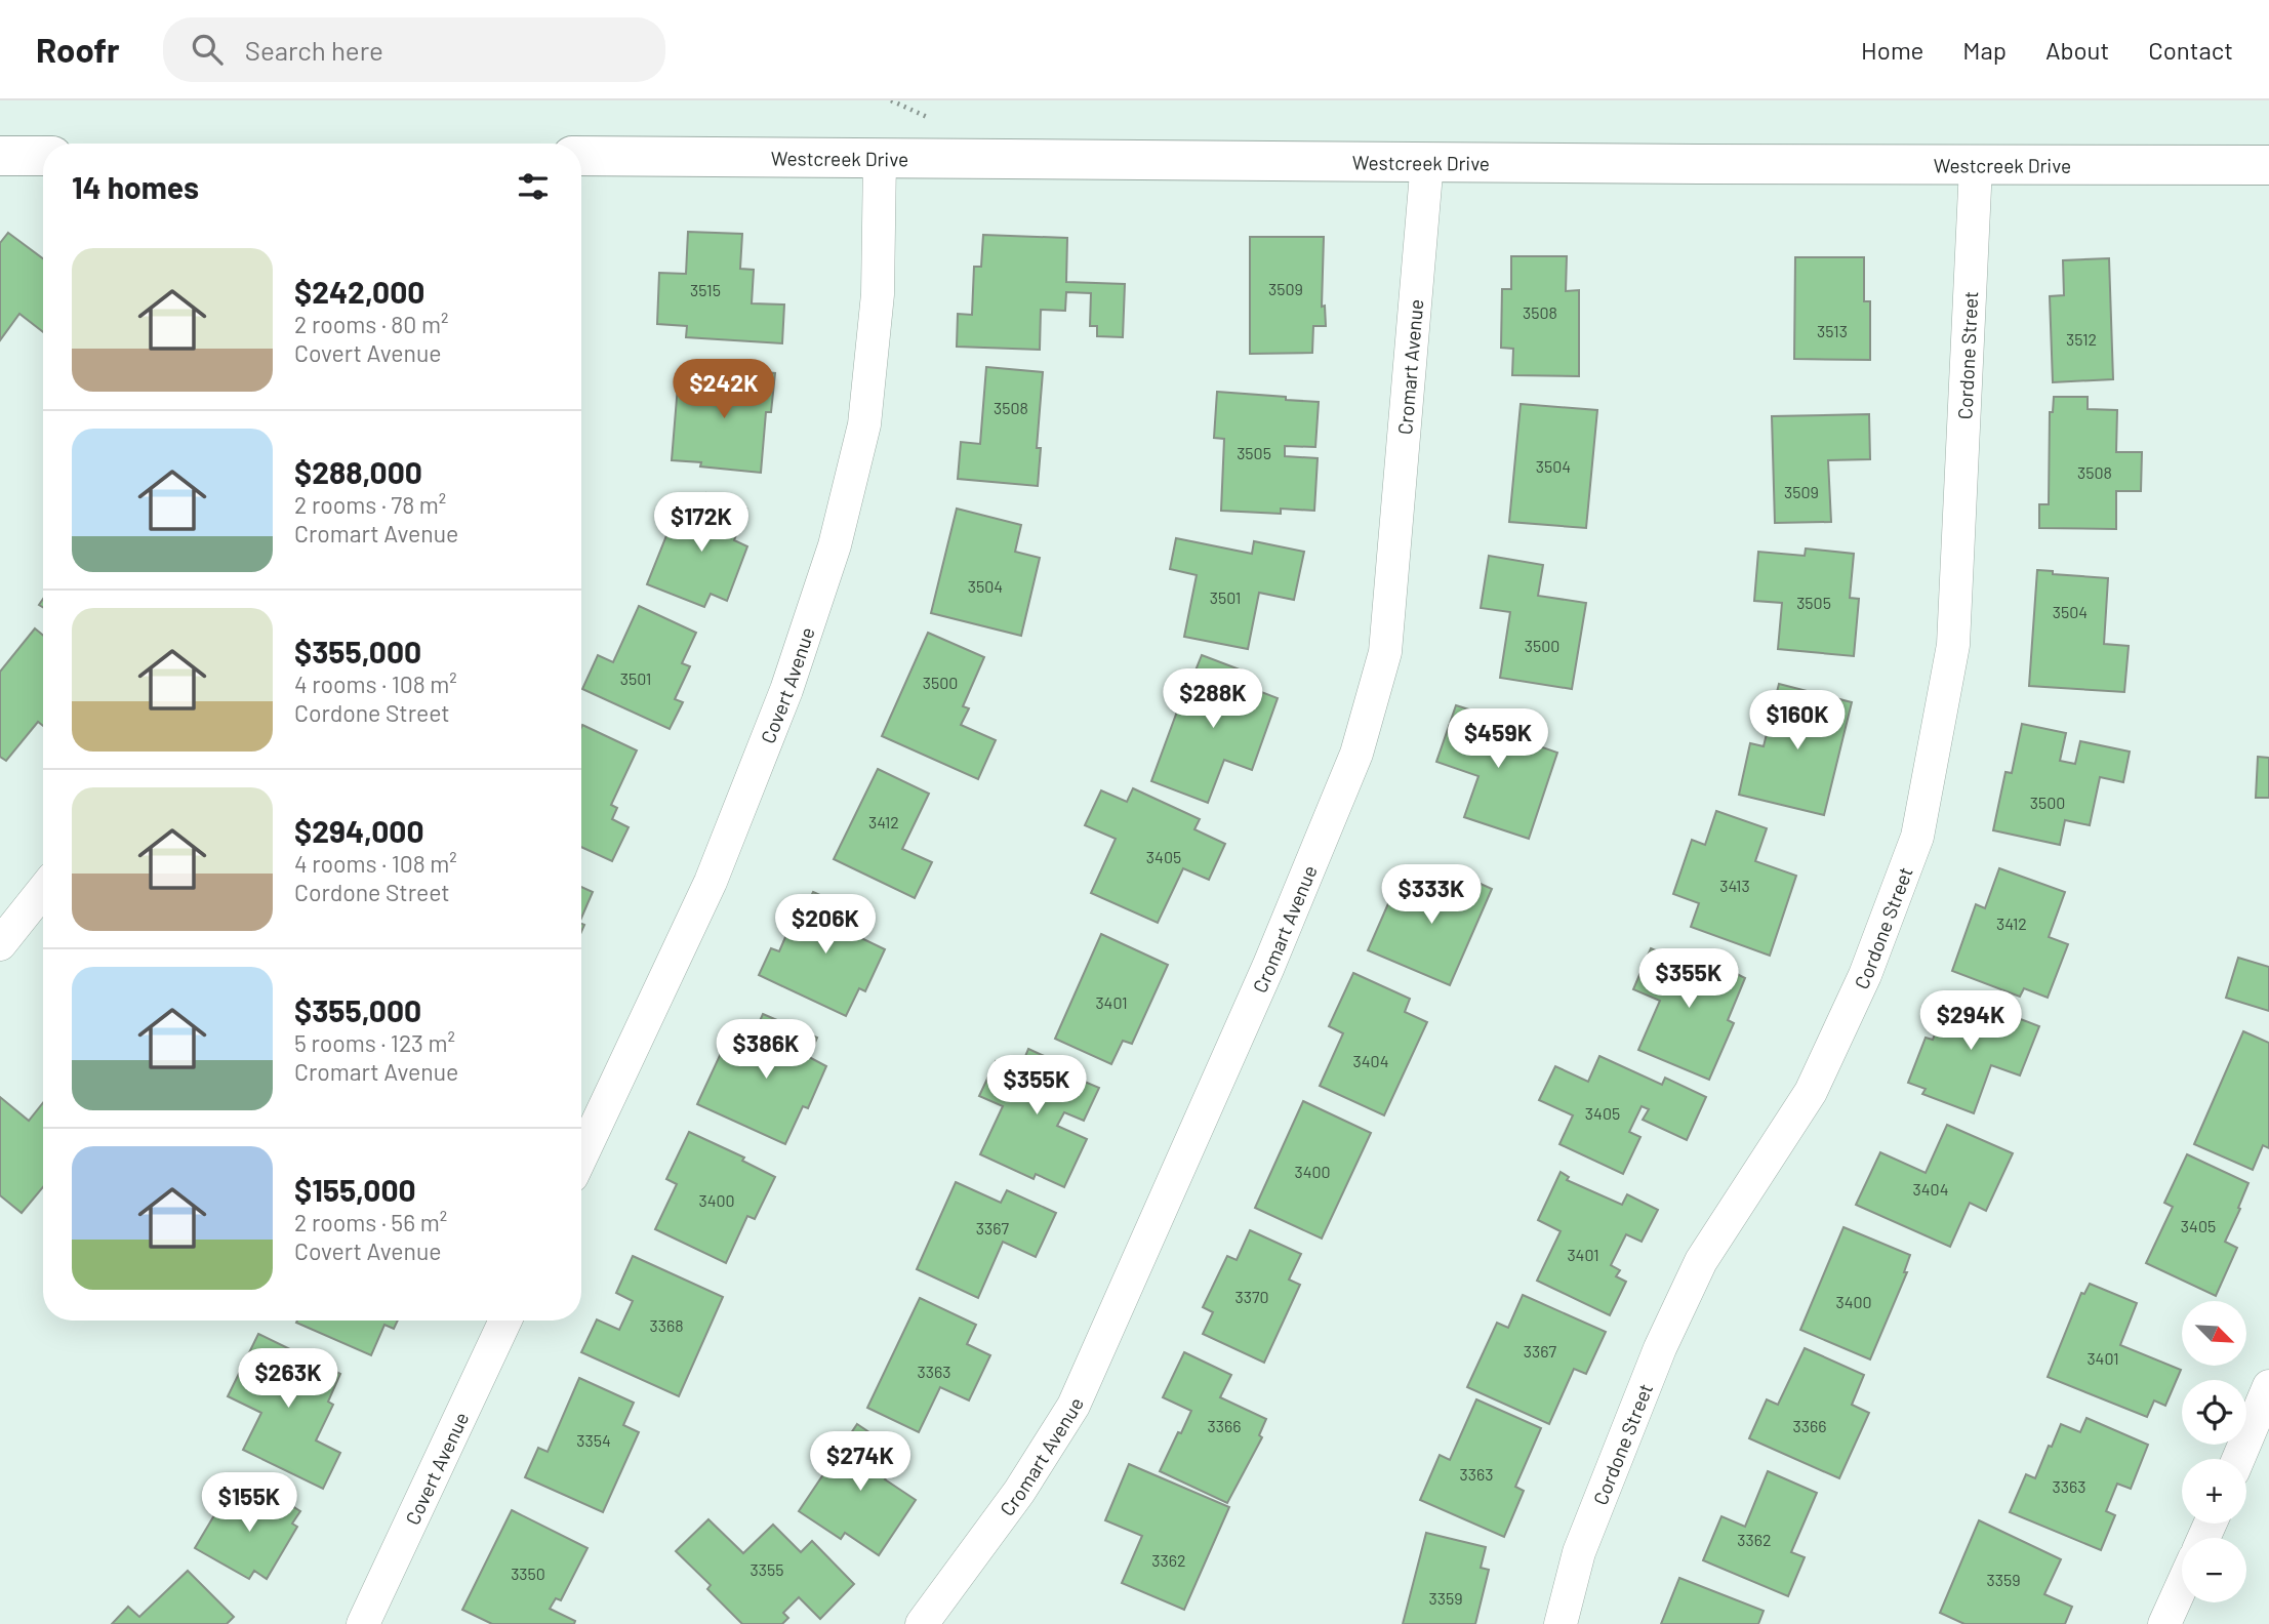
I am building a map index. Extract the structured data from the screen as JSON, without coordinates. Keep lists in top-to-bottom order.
{
  "streets": {
    "street": [
      "Westcreek Drive",
      "Cordone Street",
      "Cromart Avenue",
      "Covert Avenue"
    ]
  },
  "crossings": [
    ["Westcreek Drive", "Cordone Street"],
    ["Westcreek Drive", "Cromart Avenue"],
    ["Westcreek Drive", "Covert Avenue"]
  ],
  "house_numbers": [
    "3509",
    "3515",
    "3508",
    "3513",
    "3512",
    "3508",
    "3505",
    "3504",
    "3508",
    "3509",
    "3504",
    "3501",
    "3505",
    "3504",
    "3500",
    "3501",
    "3500",
    "3500",
    "3412",
    "3405",
    "3413",
    "3412",
    "3401",
    "3404",
    "3405",
    "3400",
    "3404",
    "3400",
    "3405",
    "3367",
    "3401",
    "3370",
    "3400",
    "3368",
    "3367",
    "3401",
    "3363",
    "3366",
    "3366",
    "3354",
    "3363",
    "3363",
    "3362",
    "3362",
    "3355",
    "3350",
    "3359",
    "3359"
  ],
  "north": "bottom right",
  "page": {
    "header": "Roofr",
    "search": "Search here",
    "nav": [
      "Home",
      "Map",
      "About",
      "Contact"
    ],
    "heading": "14 homes",
    "list": [
      {
        "name": "$242,000",
        "note": "2 rooms · 80 m² · Covert Avenue"
      },
      {
        "name": "$288,000",
        "note": "2 rooms · 78 m² · Cromart Avenue"
      },
      {
        "name": "$355,000",
        "note": "4 rooms · 108 m² · Cordone Street"
      },
      {
        "name": "$294,000",
        "note": "4 rooms · 108 m² · Cordone Street"
      },
      {
        "name": "$355,000",
        "note": "5 rooms · 123 m² · Cromart Avenue"
      },
      {
        "name": "$155,000",
        "note": "2 rooms · 56 m² · Covert Avenue"
      }
    ],
    "price": [
      "$242K",
      "$172K",
      "$288K",
      "$160K",
      "$459K",
      "$333K",
      "$206K",
      "$355K",
      "$294K",
      "$386K",
      "$355K",
      "$263K",
      "$274K",
      "$155K"
    ],
    "map_buttons": ["+", "−"]
  }
}
